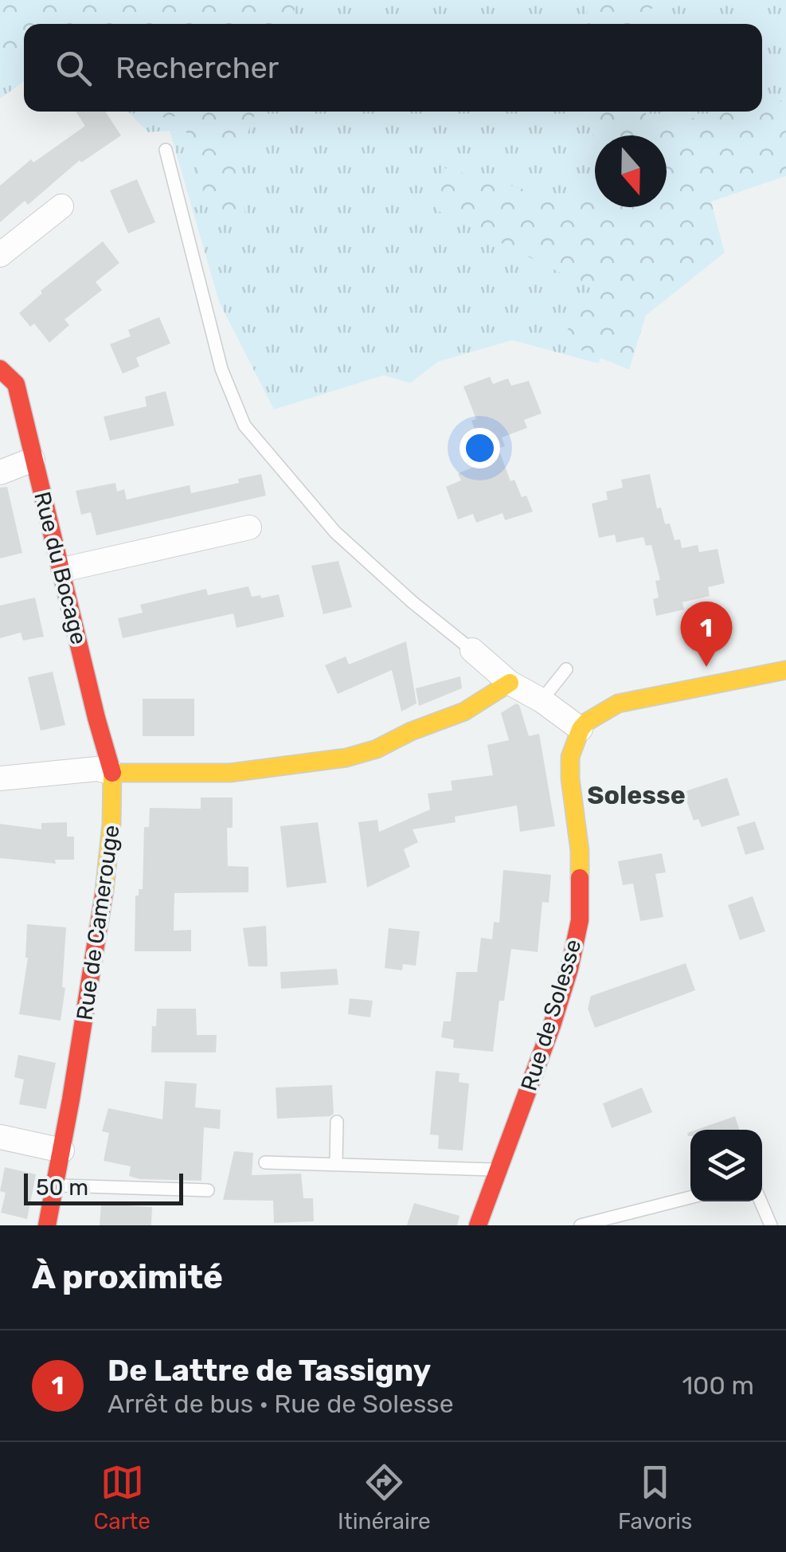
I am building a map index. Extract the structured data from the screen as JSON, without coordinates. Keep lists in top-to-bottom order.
{
  "streets": {
    "street": ["Rue du Bocage", "Rue de Camerouge", "Rue de Solesse"]
  },
  "crossings": [
    ["Rue du Bocage", "Rue de Camerouge"]
  ],
  "districts": ["Solesse"],
  "scale_bar": "50 m",
  "north": "bottom",
  "page": {
    "search": "Rechercher",
    "pins": "1",
    "scale": "50 m",
    "heading": "À proximité",
    "list": [
      {
        "mark": "1",
        "name": "De Lattre de Tassigny",
        "note": "Arrêt de bus · Rue de Solesse",
        "value": "100 m"
      }
    ],
    "nav": ["Carte", "Itinéraire", "Favoris"]
  }
}
